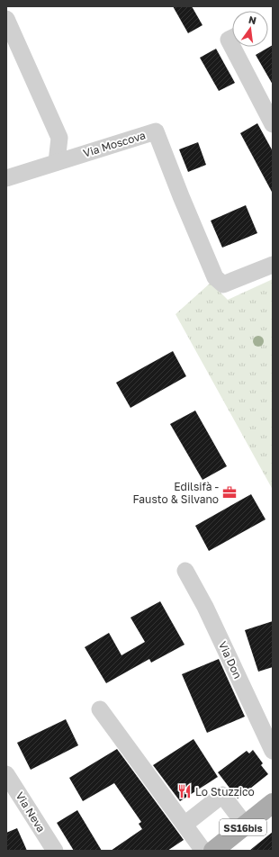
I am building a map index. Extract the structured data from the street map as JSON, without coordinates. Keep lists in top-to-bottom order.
{
  "streets": {
    "main road": ["SS16bis"],
    "street": ["Via Moscova", "Via Don", "Via Neva"]
  },
  "places": {
    "office": ["Edilsifà - Fausto & Silvano"],
    "restaurant": ["Lo Stuzzico"]
  },
  "north": "top"
}
